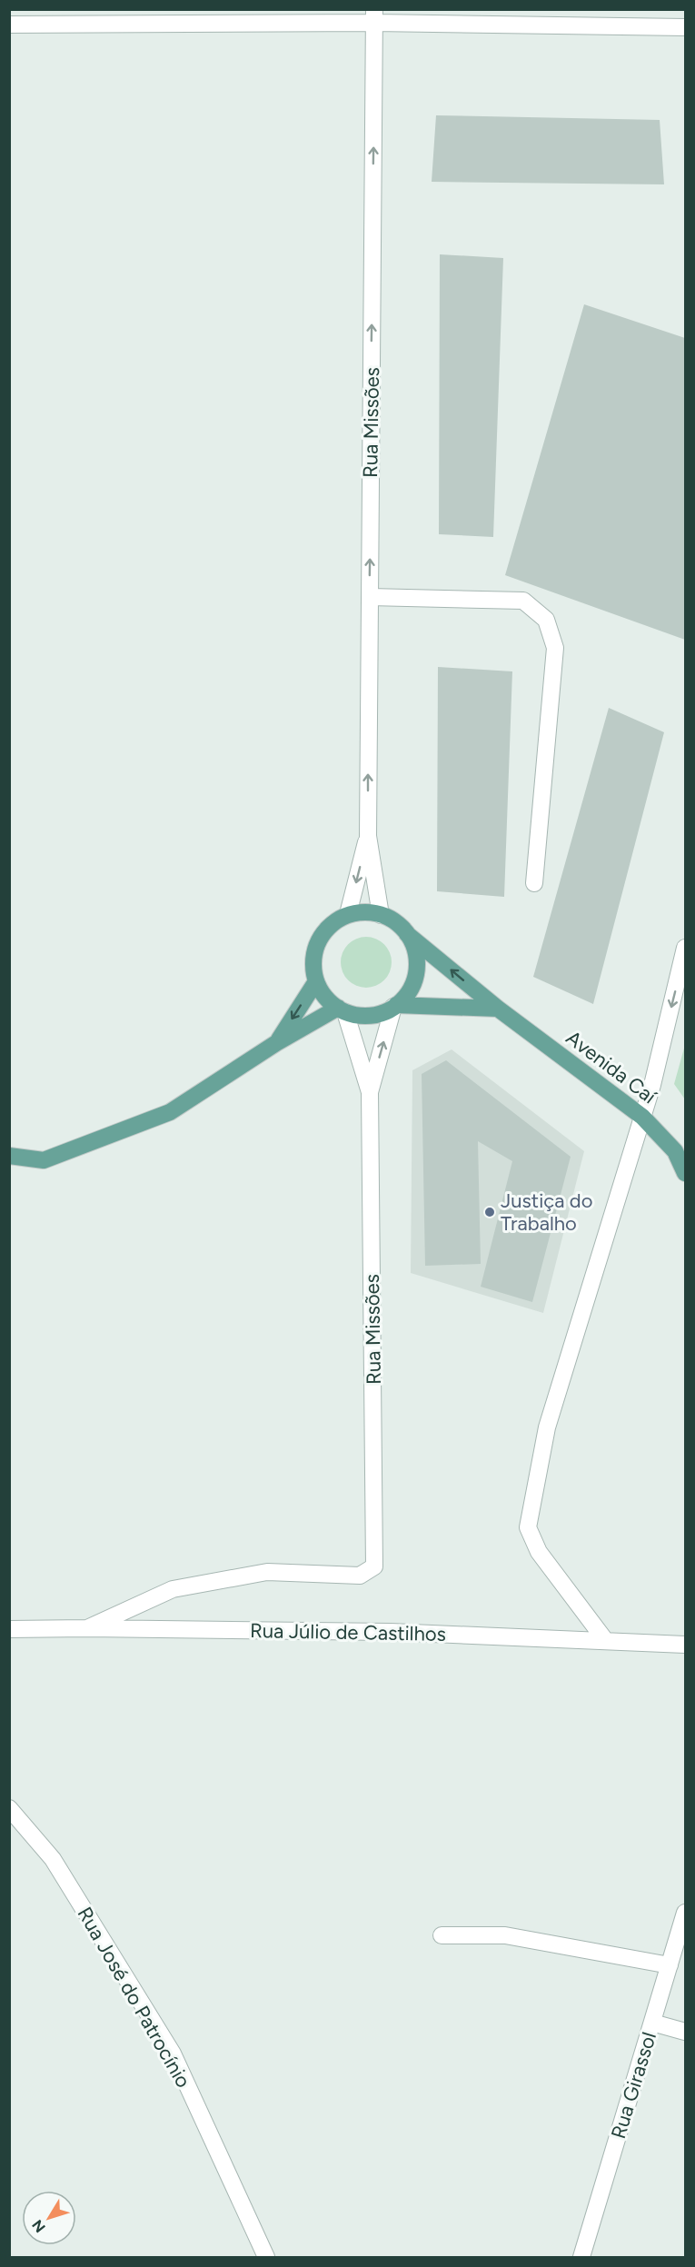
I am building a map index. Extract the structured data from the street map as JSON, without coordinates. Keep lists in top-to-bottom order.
{
  "streets": {
    "main road": ["Avenida Caí"],
    "street": [
      "Rua Missões",
      "Rua Júlio de Castilhos",
      "Rua José do Patrocínio",
      "Rua Girassol"
    ]
  },
  "crossings": [
    ["Rua Missões", "Avenida Caí"],
    ["Rua Missões", "Rua Júlio de Castilhos"]
  ],
  "one_way": ["Rua Missões"],
  "places": ["Justiça do Trabalho"],
  "north": "bottom left"
}
